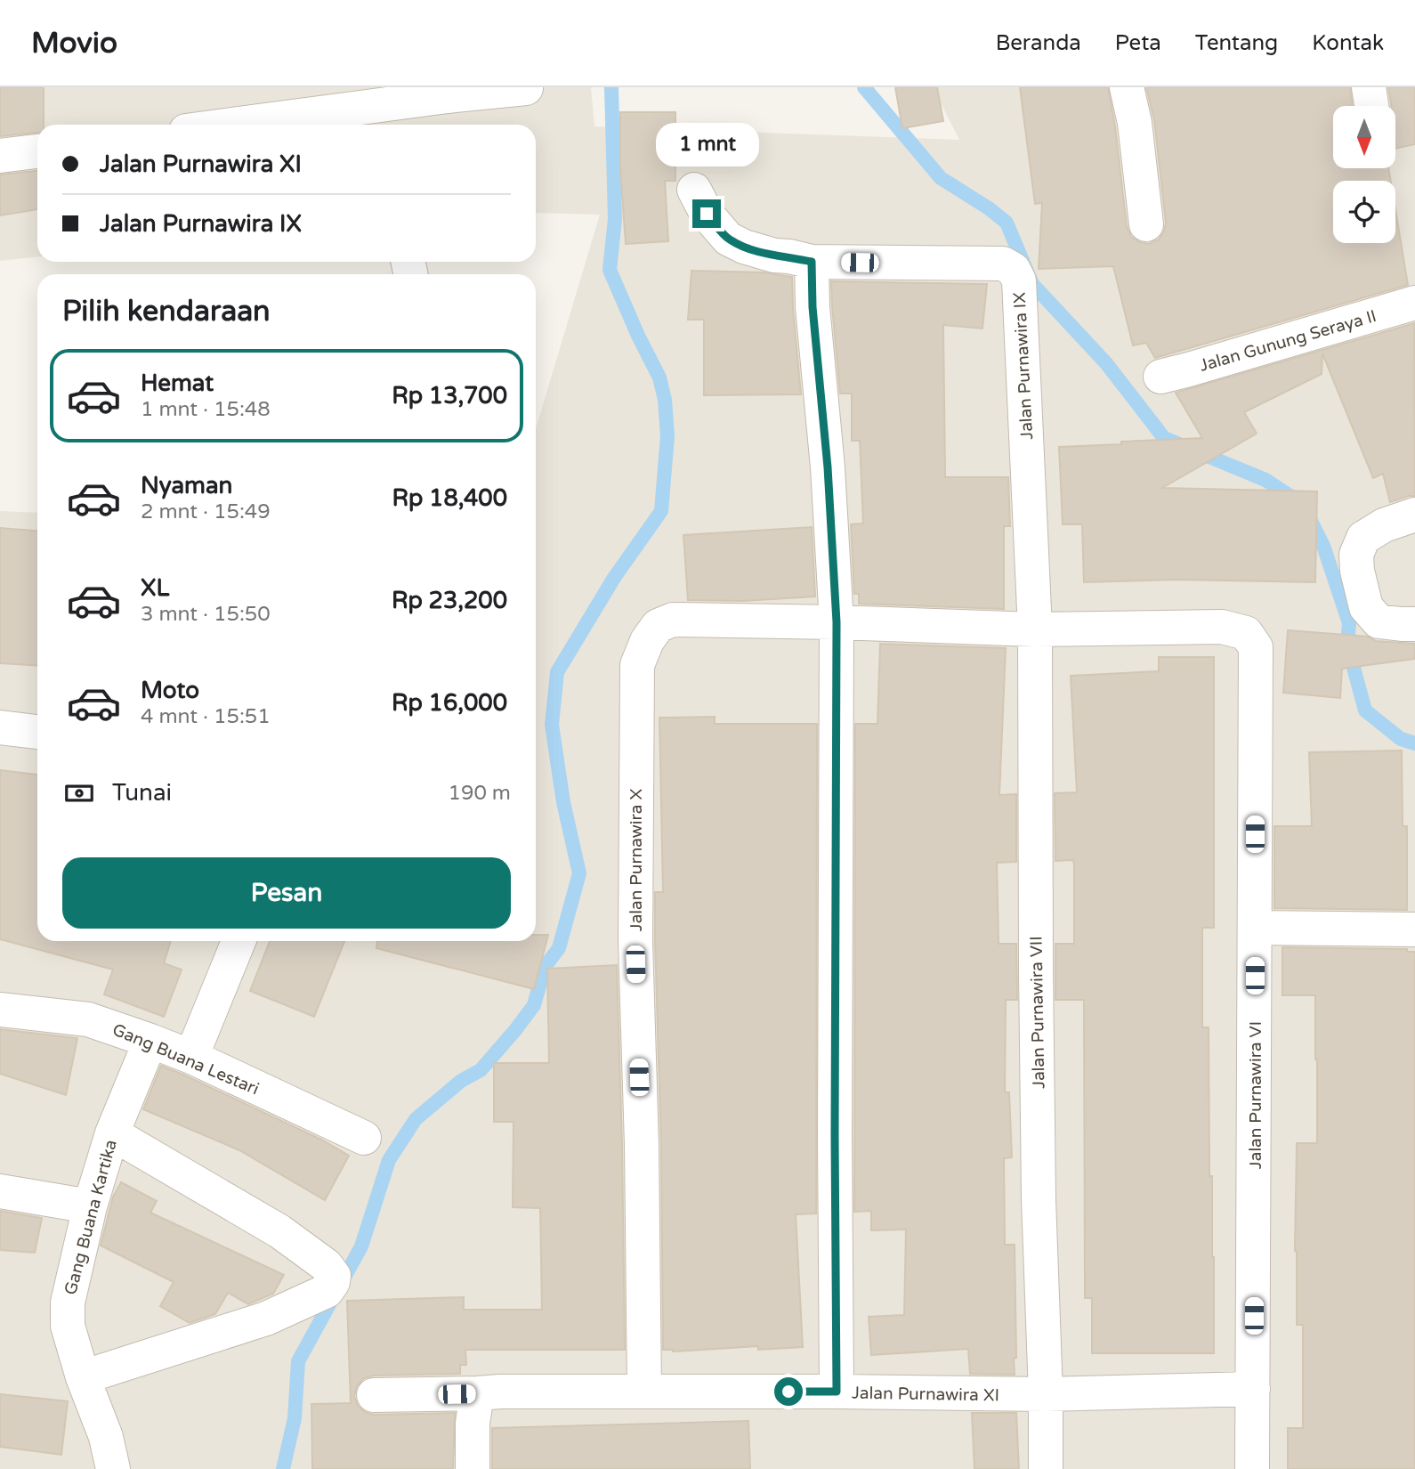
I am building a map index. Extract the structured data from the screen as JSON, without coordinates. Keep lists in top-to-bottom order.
{
  "streets": {
    "street": [
      "Jalan Gunung Seraya II",
      "Jalan Purnawira IX",
      "Jalan Purnawira X",
      "Jalan Purnawira VII",
      "Gang Buana Lestari",
      "Jalan Purnawira VI",
      "Gang Buana Kartika",
      "Jalan Purnawira XI"
    ]
  },
  "crossings": [
    ["Jalan Purnawira IX", "Jalan Purnawira VII"],
    ["Jalan Purnawira IX", "Jalan Purnawira VI"],
    ["Jalan Purnawira X", "Jalan Purnawira XI"],
    ["Jalan Purnawira VII", "Jalan Purnawira VI"],
    ["Jalan Purnawira VII", "Jalan Purnawira XI"],
    ["Gang Buana Lestari", "Gang Buana Kartika"],
    ["Jalan Purnawira VI", "Jalan Purnawira XI"]
  ],
  "north": "bottom",
  "page": {
    "header": "Movio",
    "nav": [
      "Beranda",
      "Peta",
      "Tentang",
      "Kontak"
    ],
    "bubble": "1 mnt",
    "banner": ["Jalan Purnawira XI", "Jalan Purnawira IX"],
    "heading": "Pilih kendaraan",
    "list": [
      {
        "name": "Hemat",
        "note": "1 mnt · 15:48",
        "value": "Rp 13,700"
      },
      {
        "name": "Nyaman",
        "note": "2 mnt · 15:49",
        "value": "Rp 18,400"
      },
      {
        "name": "XL",
        "note": "3 mnt · 15:50",
        "value": "Rp 23,200"
      },
      {
        "name": "Moto",
        "note": "4 mnt · 15:51",
        "value": "Rp 16,000"
      }
    ],
    "pay": ["Tunai", "190 m"],
    "buttons": "Pesan"
  }
}
